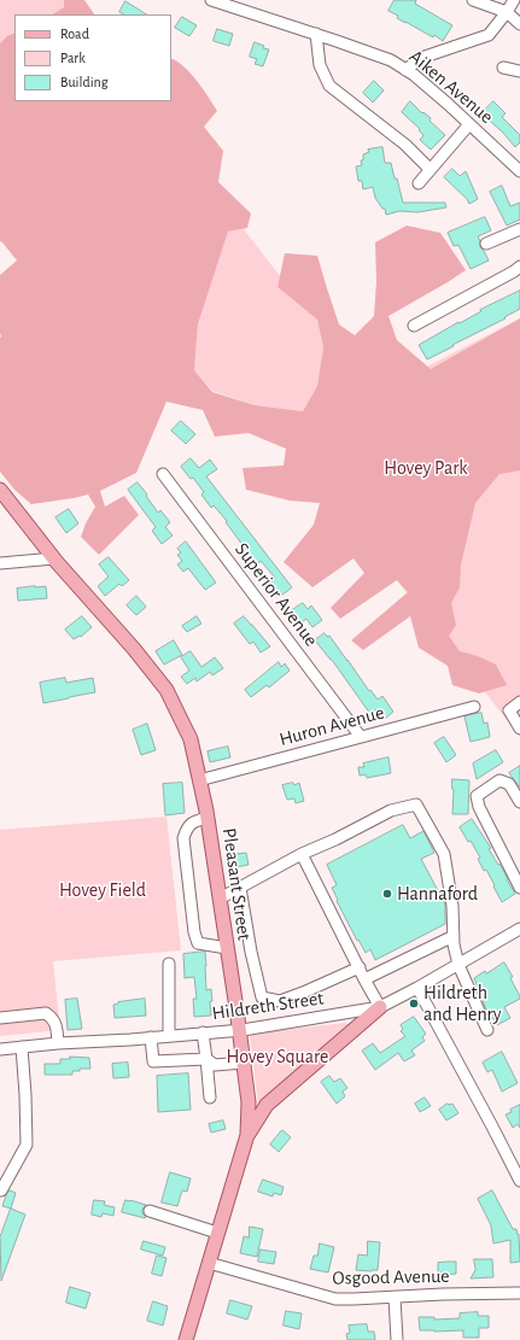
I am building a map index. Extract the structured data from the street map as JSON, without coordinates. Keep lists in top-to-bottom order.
{
  "streets": {
    "main road": ["Pleasant Street"],
    "street": [
      "Aiken Avenue",
      "Superior Avenue",
      "Huron Avenue",
      "Hildreth Street",
      "Osgood Avenue"
    ]
  },
  "crossings": [
    ["Superior Avenue", "Huron Avenue"],
    ["Huron Avenue", "Pleasant Street"],
    ["Pleasant Street", "Hildreth Street"],
    ["Pleasant Street", "Osgood Avenue"]
  ],
  "parks": ["Hovey Park", "Hovey Field", "Hovey Square"],
  "places": ["Hannaford", "Hildreth and Henry"],
  "legend": ["Road", "Park", "Building"]
}
